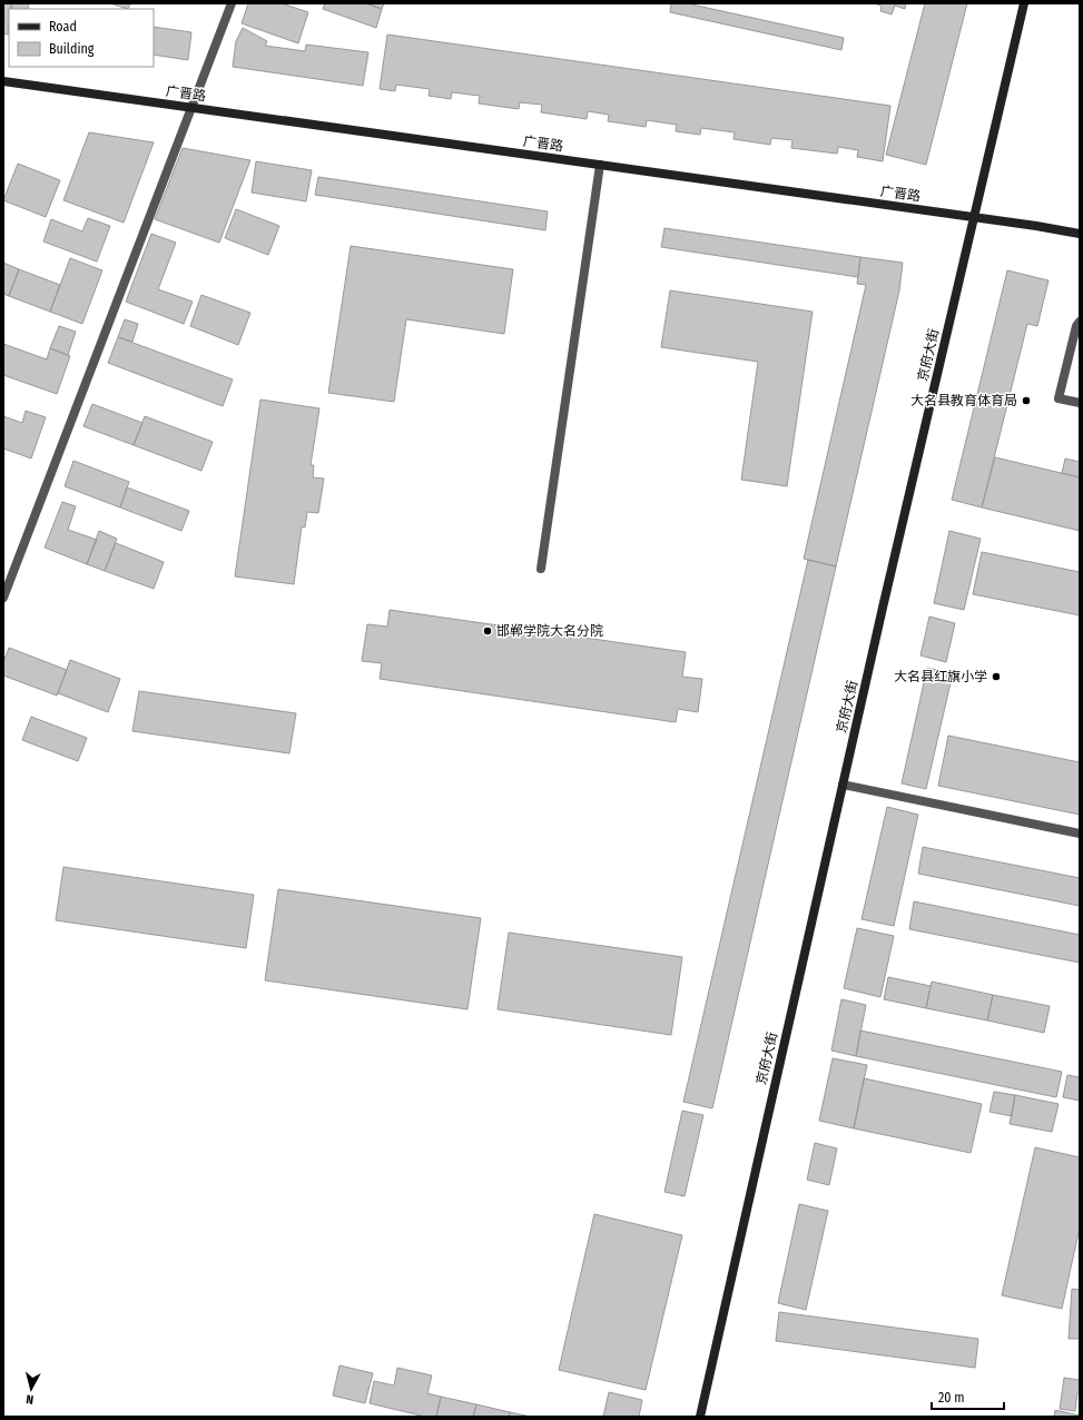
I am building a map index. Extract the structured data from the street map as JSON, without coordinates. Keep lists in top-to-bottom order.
{
  "streets": {
    "street": ["广晋路", "京府大街"]
  },
  "crossings": [
    ["广晋路", "京府大街"]
  ],
  "places": ["大名县教育体育局", "邯郸学院大名分院", "大名县红旗小学"],
  "legend": ["Road", "Building"],
  "scale_bar": "20 m",
  "north": "bottom"
}
